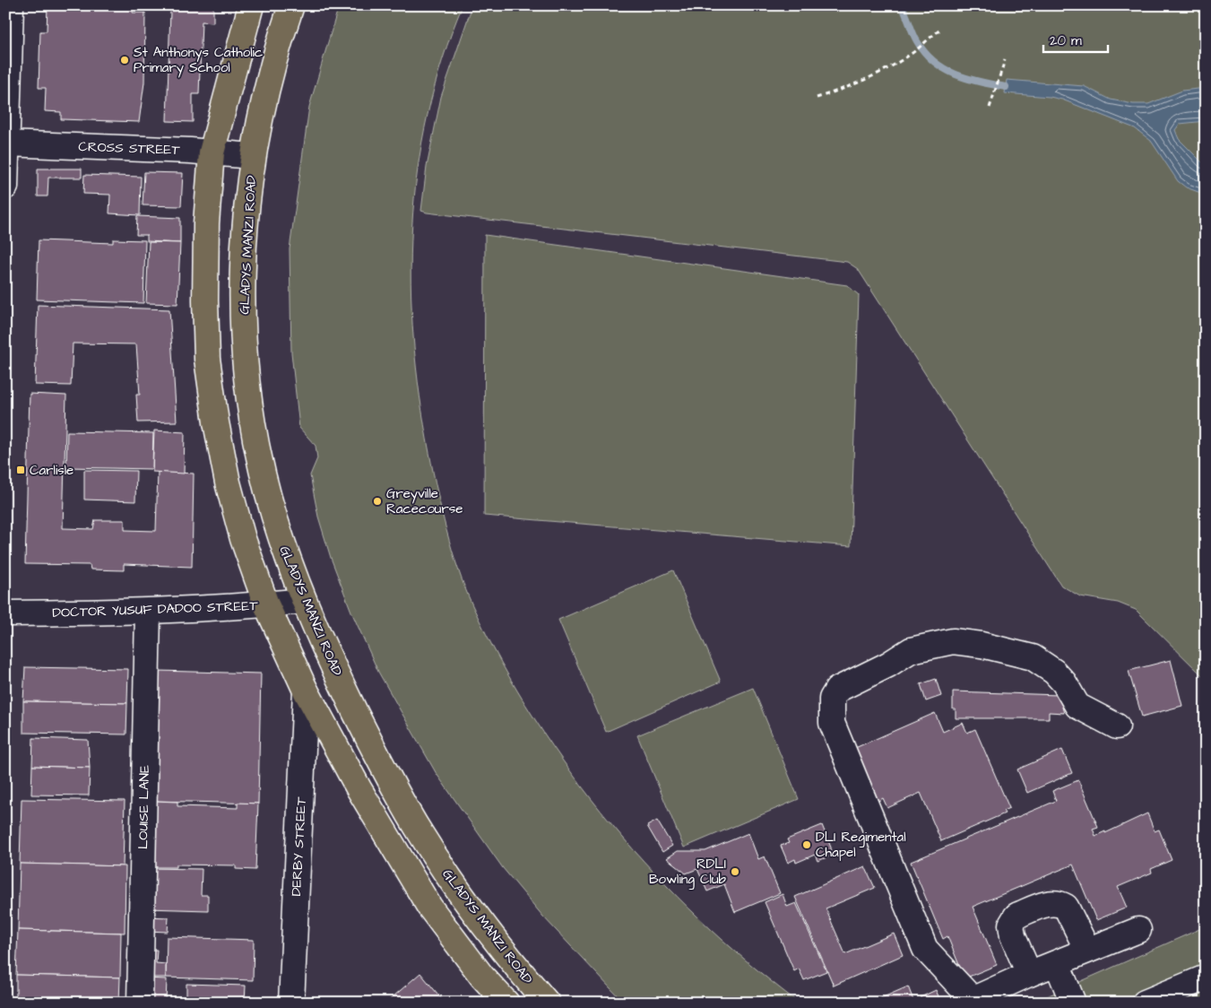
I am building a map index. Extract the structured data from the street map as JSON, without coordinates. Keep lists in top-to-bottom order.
{
  "streets": {
    "main road": ["GLADYS MANZI ROAD"],
    "street": [
      "CROSS STREET",
      "DOCTOR YUSUF DADOO STREET",
      "LOUISE LANE",
      "DERBY STREET"
    ]
  },
  "crossings": [
    ["CROSS STREET", "GLADYS MANZI ROAD"],
    ["GLADYS MANZI ROAD", "DOCTOR YUSUF DADOO STREET"],
    ["DOCTOR YUSUF DADOO STREET", "LOUISE LANE"]
  ],
  "places": {
    "other": [
      "St Anthonys Catholic Primary School",
      "Greyville Racecourse",
      "DLI Regimental Chapel",
      "RDLI Bowling Club"
    ],
    "transit": ["Carlisle"]
  },
  "scale_bar": "20 m"
}
